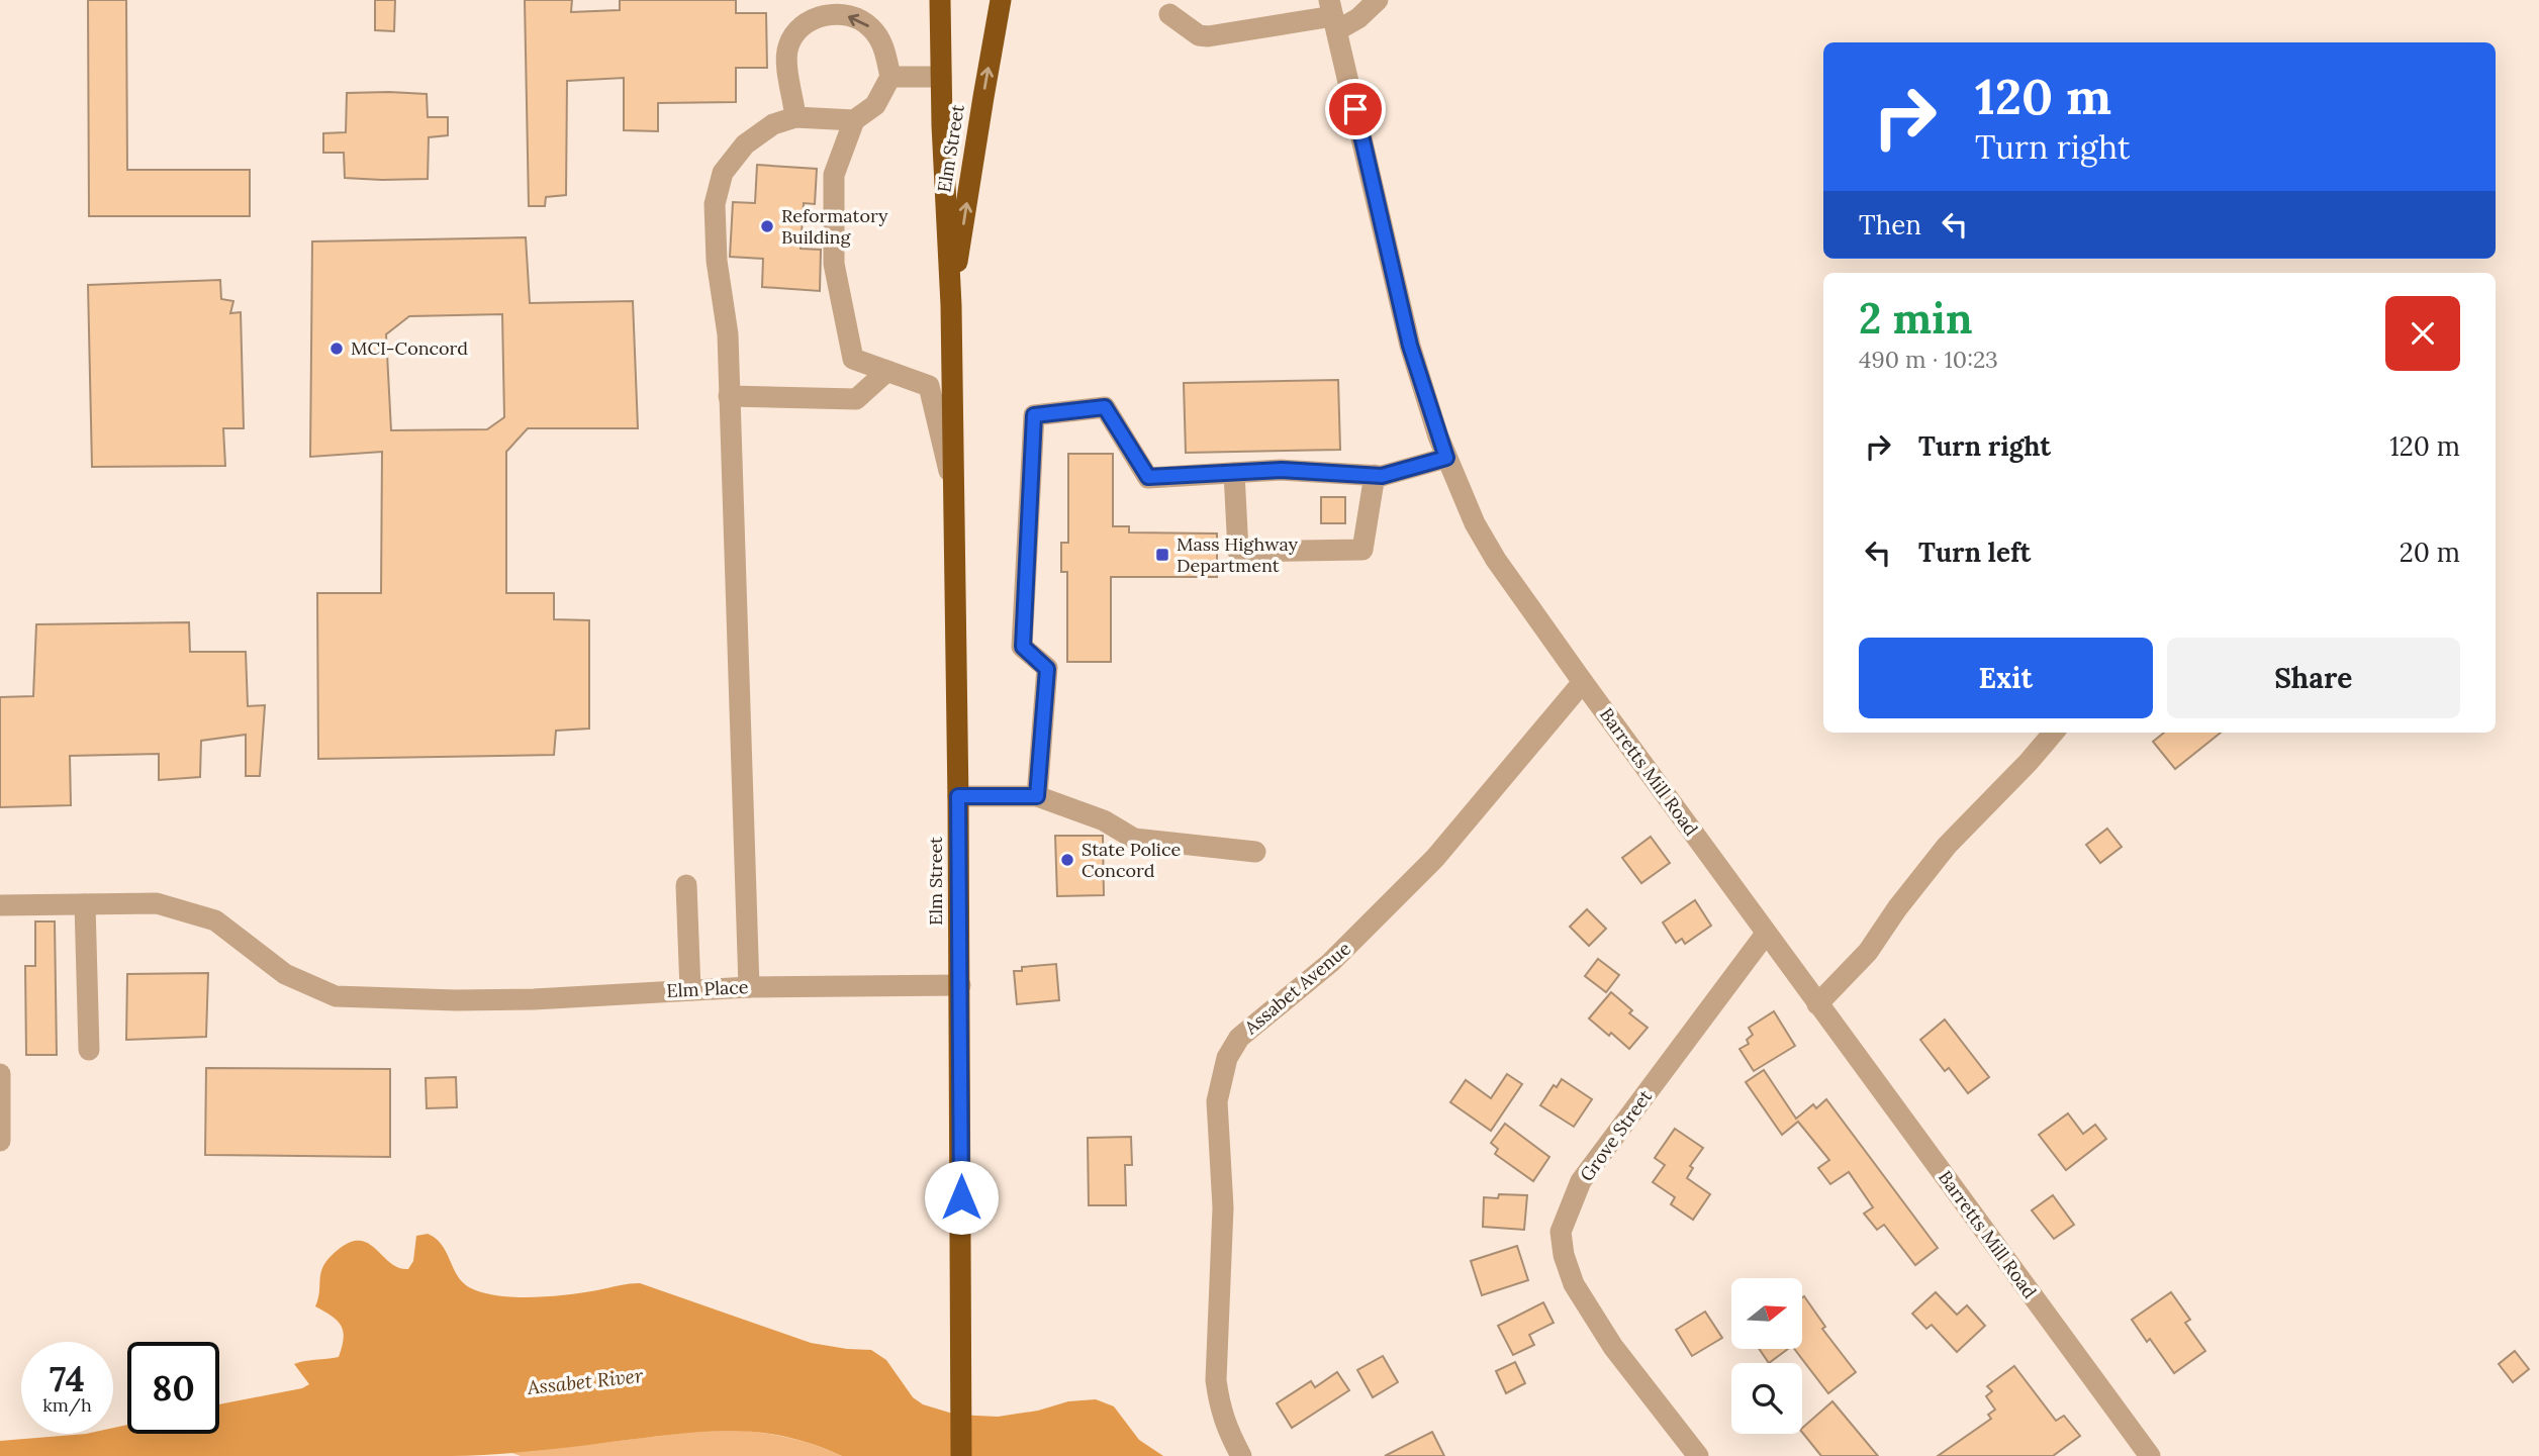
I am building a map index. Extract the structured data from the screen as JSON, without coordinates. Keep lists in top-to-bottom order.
{
  "streets": {
    "highway": ["Elm Street"],
    "street": [
      "Barretts Mill Road",
      "Assabet Avenue",
      "Elm Place",
      "Grove Street"
    ]
  },
  "crossings": [
    ["Elm Street", "Elm Place"],
    ["Barretts Mill Road", "Assabet Avenue"],
    ["Barretts Mill Road", "Grove Street"]
  ],
  "water": ["Assabet River"],
  "places": {
    "other": ["Reformatory Building", "MCI-Concord", "State Police Concord"],
    "transit": ["Mass Highway Department"]
  },
  "north": "right",
  "page": {
    "turn": ["120 m", "Turn right"],
    "then": "Then",
    "heading": ["2 min", "490 m · 10:23"],
    "list": [
      {
        "name": "Turn right",
        "value": "120 m"
      },
      {
        "name": "Turn left",
        "value": "20 m"
      }
    ],
    "buttons": ["Exit", "Share"],
    "speed": "74 km/h",
    "limit": "80"
  }
}
